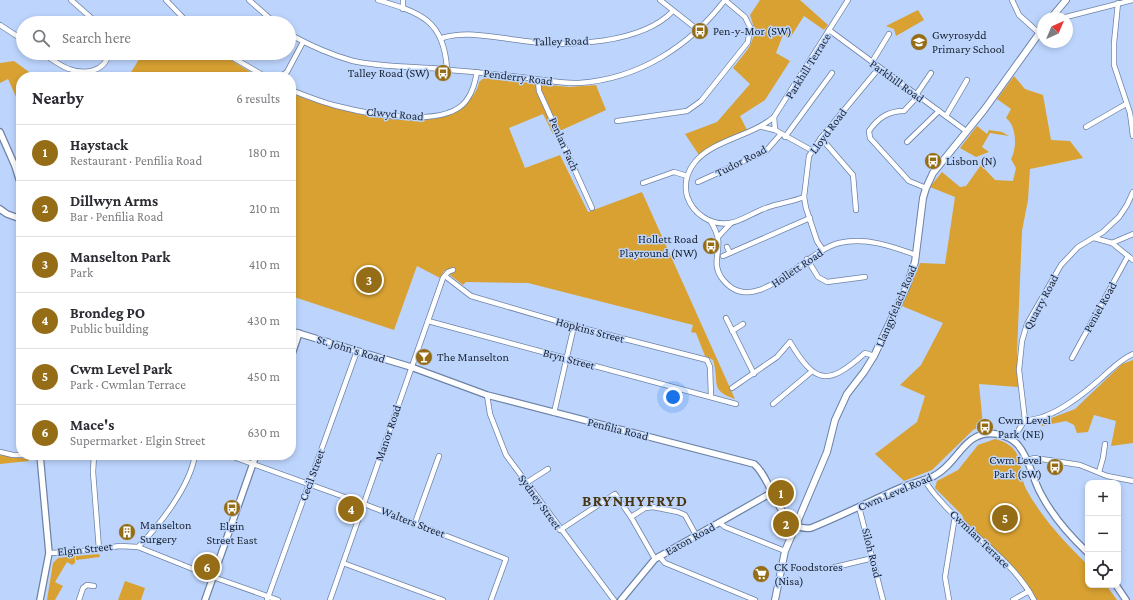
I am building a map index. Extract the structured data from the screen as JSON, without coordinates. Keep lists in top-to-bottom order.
{
  "streets": {
    "main road": ["Llangyfelach Road"],
    "street": [
      "Talley Road",
      "Parkhill Terrace",
      "Penderry Road",
      "Parkhill Road",
      "Clwyd Road",
      "Lloyd Road",
      "Penlan Fach",
      "Tudor Road",
      "Hollett Road",
      "Quarry Road",
      "Peniel Road",
      "Hopkins Street",
      "St. John's Road",
      "Bryn Street",
      "Penfilia Road",
      "Manor Road",
      "Cecil Street",
      "Cwm Level Road",
      "Sydney Street",
      "Walters Street",
      "Eaton Road",
      "Cwmlan Terrace",
      "Elgin Street",
      "Siloh Road"
    ]
  },
  "crossings": [
    ["Parkhill Terrace", "Parkhill Road"],
    ["Penderry Road", "Clwyd Road"],
    ["Penderry Road", "Penlan Fach"],
    ["Parkhill Road", "Lloyd Road"],
    ["Parkhill Road", "Llangyfelach Road"],
    ["Lloyd Road", "Hollett Road"],
    ["Hollett Road", "Llangyfelach Road"],
    ["Llangyfelach Road", "Penfilia Road"],
    ["Llangyfelach Road", "Cwm Level Road"],
    ["Hopkins Street", "Bryn Street"],
    ["Hopkins Street", "Manor Road"],
    ["St. John's Road", "Penfilia Road"],
    ["St. John's Road", "Manor Road"],
    ["St. John's Road", "Cecil Street"],
    ["Bryn Street", "Manor Road"],
    ["Penfilia Road", "Manor Road"],
    ["Penfilia Road", "Cwm Level Road"],
    ["Penfilia Road", "Sydney Street"],
    ["Penfilia Road", "Eaton Road"],
    ["Manor Road", "Walters Street"],
    ["Cecil Street", "Walters Street"],
    ["Cecil Street", "Elgin Street"],
    ["Cwm Level Road", "Cwmlan Terrace"],
    ["Cwm Level Road", "Siloh Road"]
  ],
  "districts": ["BRYNHYFRYD"],
  "places": {
    "bus stop": [
      "Pen-y-Mor (SW)",
      "Talley Road (SW)",
      "Lisbon (N)",
      "Hollett Road Playround (NW)",
      "Cwm Level Park (NE)",
      "Cwm Level Park (SW)",
      "Elgin Street East"
    ],
    "school or university": ["Gwyrosydd Primary School"],
    "bar": ["The Manselton"],
    "building": ["Manselton Surgery"],
    "supermarket": ["CK Foodstores (Nisa)"]
  },
  "north": "top right",
  "page": {
    "search": "Search here",
    "heading": ["Nearby", "6 results"],
    "list": [
      {
        "mark": "1",
        "name": "Haystack",
        "note": "Restaurant · Penfilia Road",
        "value": "180 m"
      },
      {
        "mark": "2",
        "name": "Dillwyn Arms",
        "note": "Bar · Penfilia Road",
        "value": "210 m"
      },
      {
        "mark": "3",
        "name": "Manselton Park",
        "note": "Park",
        "value": "410 m"
      },
      {
        "mark": "4",
        "name": "Brondeg PO",
        "note": "Public building",
        "value": "430 m"
      },
      {
        "mark": "5",
        "name": "Cwm Level Park",
        "note": "Park · Cwmlan Terrace",
        "value": "450 m"
      },
      {
        "mark": "6",
        "name": "Mace's",
        "note": "Supermarket · Elgin Street",
        "value": "630 m"
      }
    ],
    "pins": [
      "3",
      "1",
      "4",
      "5",
      "2",
      "6"
    ],
    "map_buttons": ["+", "−"]
  }
}
